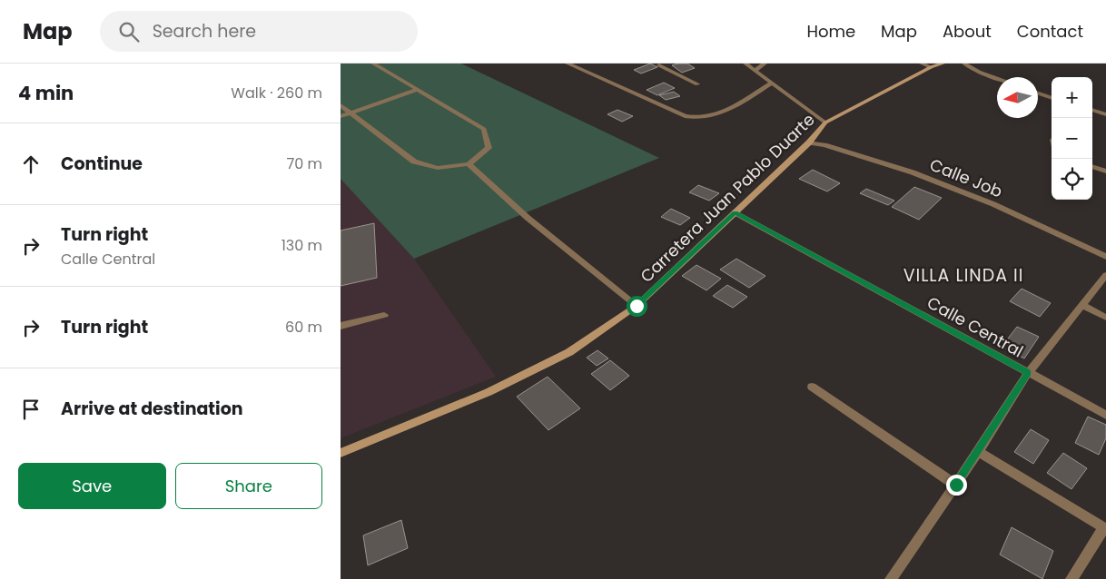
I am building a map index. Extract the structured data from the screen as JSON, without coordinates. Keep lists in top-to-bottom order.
{
  "streets": {
    "main road": ["Carretera Juan Pablo Duarte"],
    "street": ["Calle Job", "Calle Central"]
  },
  "crossings": [
    ["Calle Job", "Carretera Juan Pablo Duarte"],
    ["Carretera Juan Pablo Duarte", "Calle Central"]
  ],
  "districts": ["VILLA LINDA II"],
  "north": "left",
  "page": {
    "header": "Map",
    "search": "Search here",
    "nav": [
      "Home",
      "Map",
      "About",
      "Contact"
    ],
    "heading": ["4 min", "Walk · 260 m"],
    "map_buttons": ["+", "−"],
    "list": [
      ["Continue", "70 m"],
      ["Turn right", "Calle Central", "130 m"],
      ["Turn right", "60 m"],
      "Arrive at destination"
    ],
    "buttons": ["Save", "Share"]
  }
}
